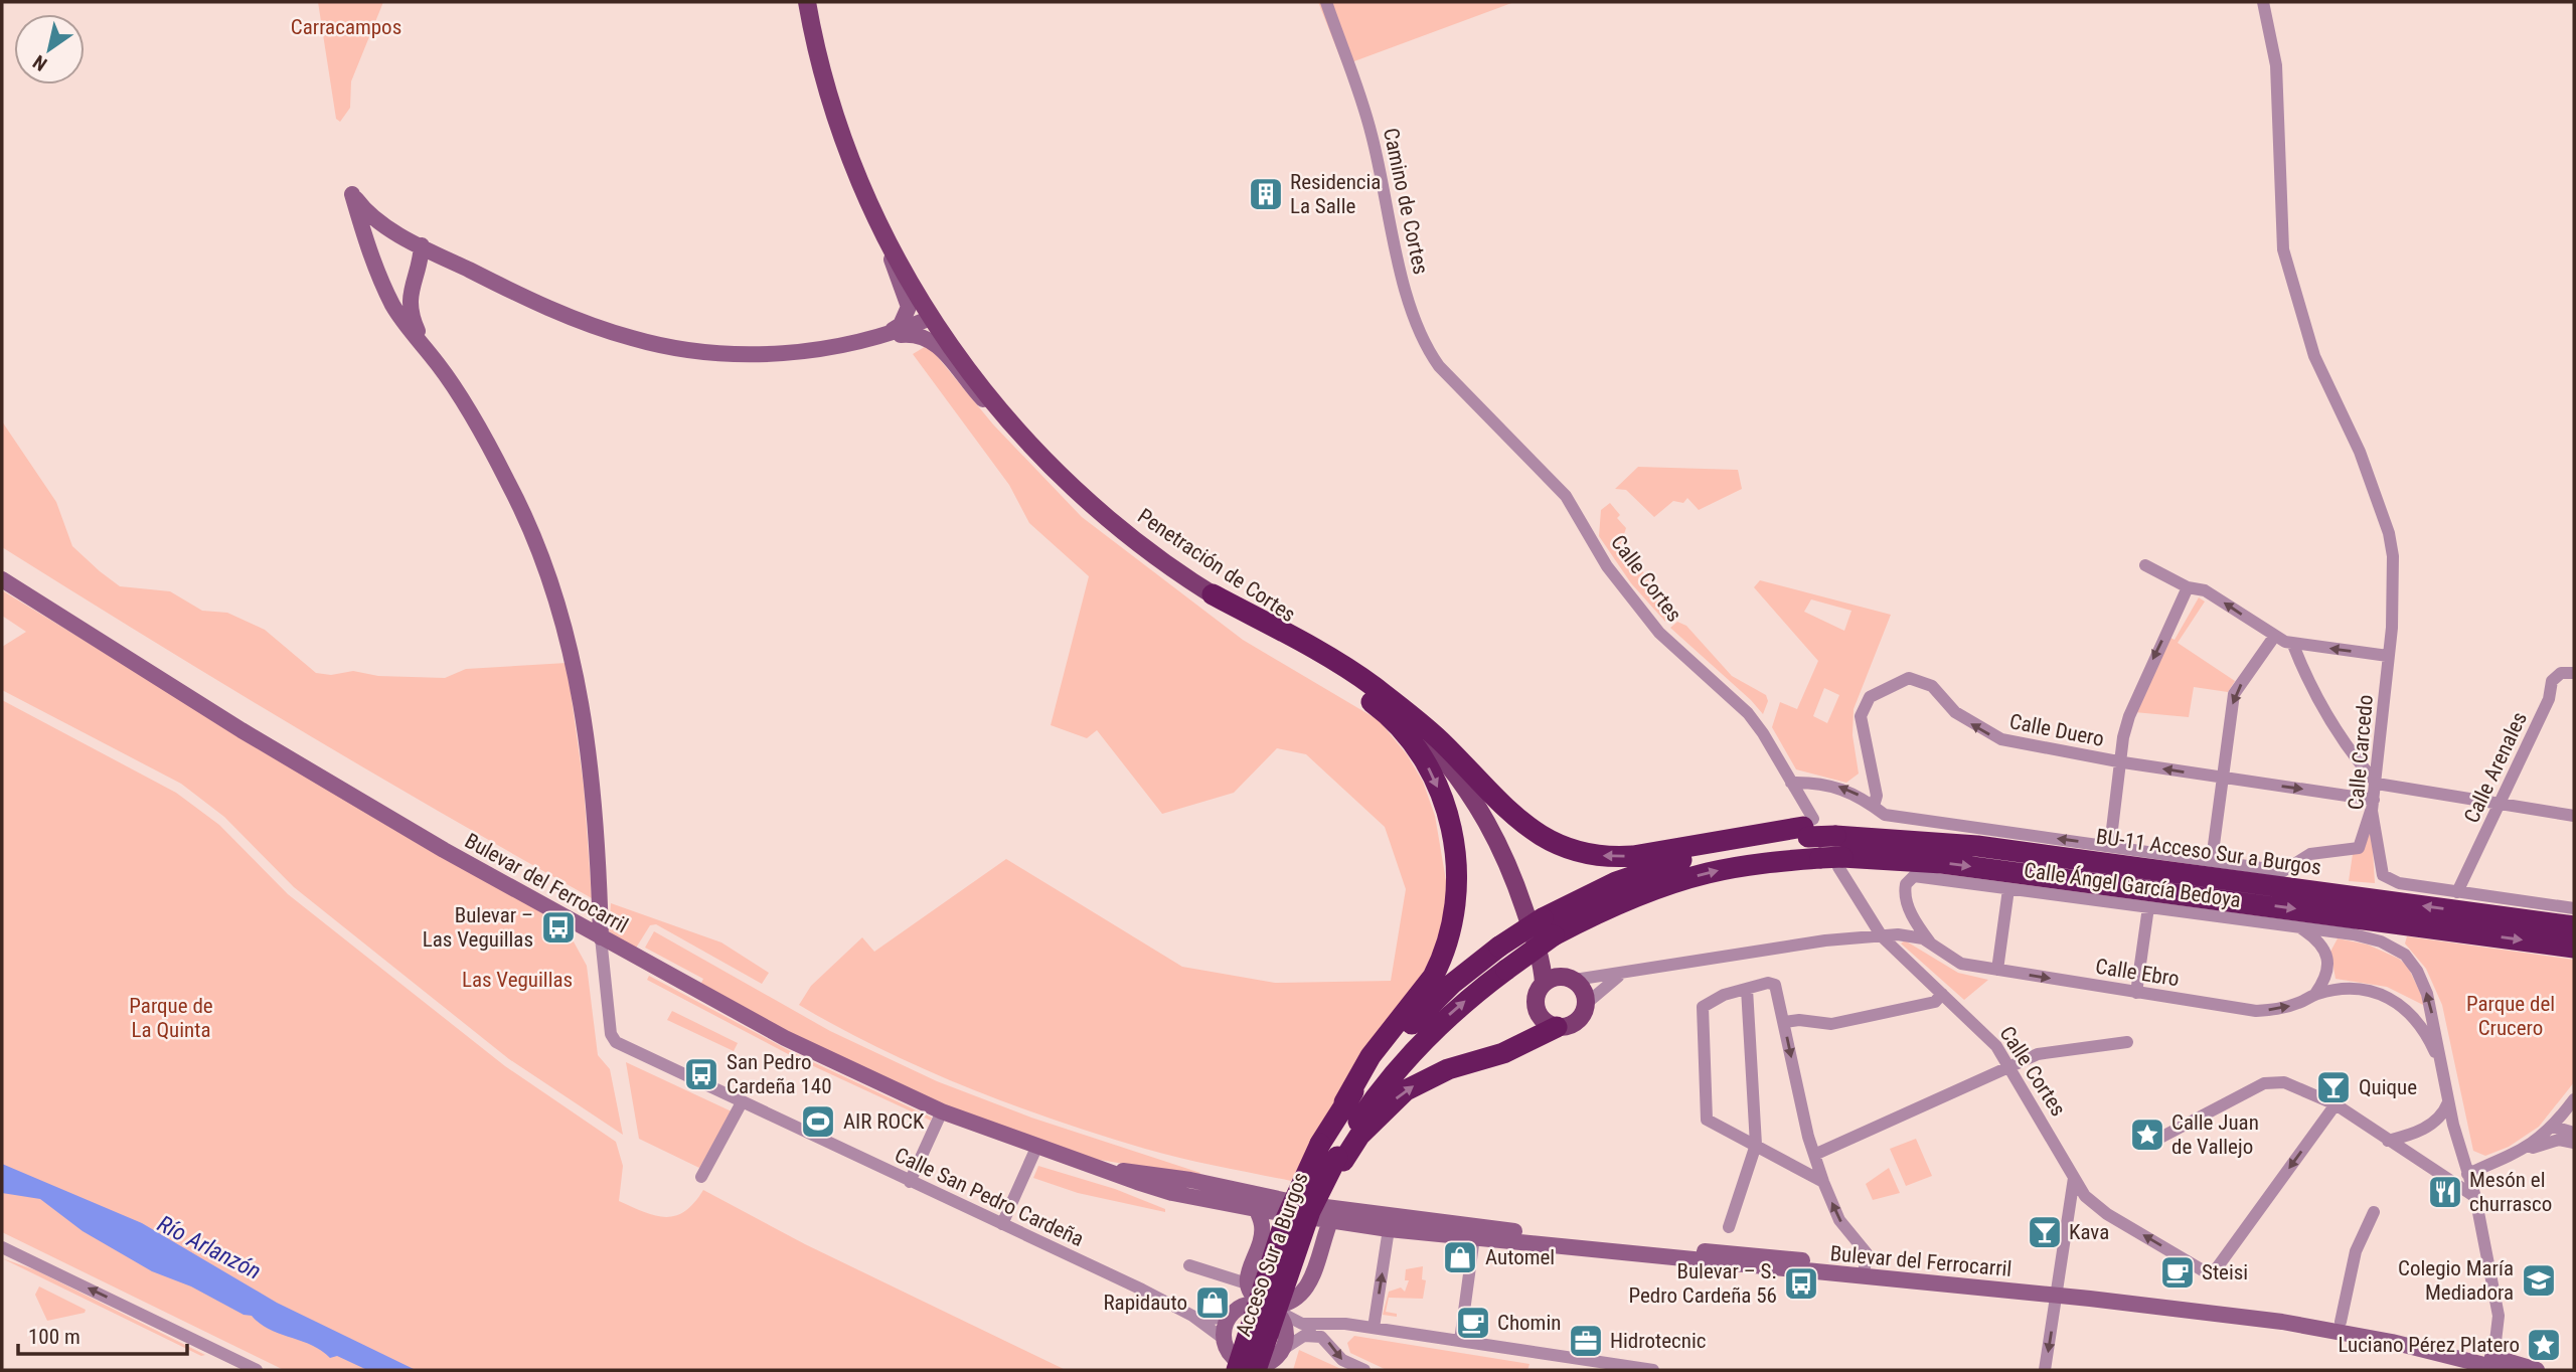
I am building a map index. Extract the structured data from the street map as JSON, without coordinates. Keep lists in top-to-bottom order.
{
  "streets": {
    "highway": ["BU-11 Acceso Sur a Burgos", "Acceso Sur a Burgos"],
    "main road": ["Penetración de Cortes", "Bulevar del Ferrocarril"],
    "street": [
      "Camino de Cortes",
      "Calle Cortes",
      "Calle Duero",
      "Calle Carcedo",
      "Calle Arenales",
      "Calle Ángel García Bedoya",
      "Calle Ebro",
      "Calle San Pedro Cardeña"
    ]
  },
  "crossings": [
    ["Camino de Cortes", "Calle Cortes"],
    ["Penetración de Cortes", "Calle Ebro"],
    ["Calle Cortes", "BU-11 Acceso Sur a Burgos"],
    ["Calle Cortes", "Calle Ángel García Bedoya"],
    ["Calle Cortes", "Calle Ebro"],
    ["Calle Duero", "Calle Carcedo"],
    ["Calle Duero", "Calle Ángel García Bedoya"],
    ["Calle Carcedo", "Calle Arenales"],
    ["Calle Carcedo", "Calle Ángel García Bedoya"],
    ["Bulevar del Ferrocarril", "Calle San Pedro Cardeña"],
    ["Calle Ángel García Bedoya", "Calle Ebro"],
    ["Calle San Pedro Cardeña", "Acceso Sur a Burgos"]
  ],
  "water": ["Río Arlanzón"],
  "parks": [
    "Carracampos",
    "Las Veguillas",
    "Parque del Crucero",
    "Parque de La Quinta"
  ],
  "places": {
    "building": ["Residencia La Salle"],
    "bus stop": ["Bulevar – Las Veguillas", "San Pedro Cardeña 140", "Bulevar – S. Pedro Cardeña 56"],
    "bar": ["Quique", "Kava"],
    "sports": ["AIR ROCK"],
    "place": ["Calle Juan de Vallejo", "Luciano Pérez Platero"],
    "restaurant": ["Mesón el churrasco"],
    "shop": ["Automel", "Rapidauto"],
    "cafe": ["Steisi", "Chomin"],
    "school or university": ["Colegio María Mediadora"],
    "office": ["Hidrotecnic"]
  },
  "scale_bar": "100 m",
  "north": "bottom left"
}
